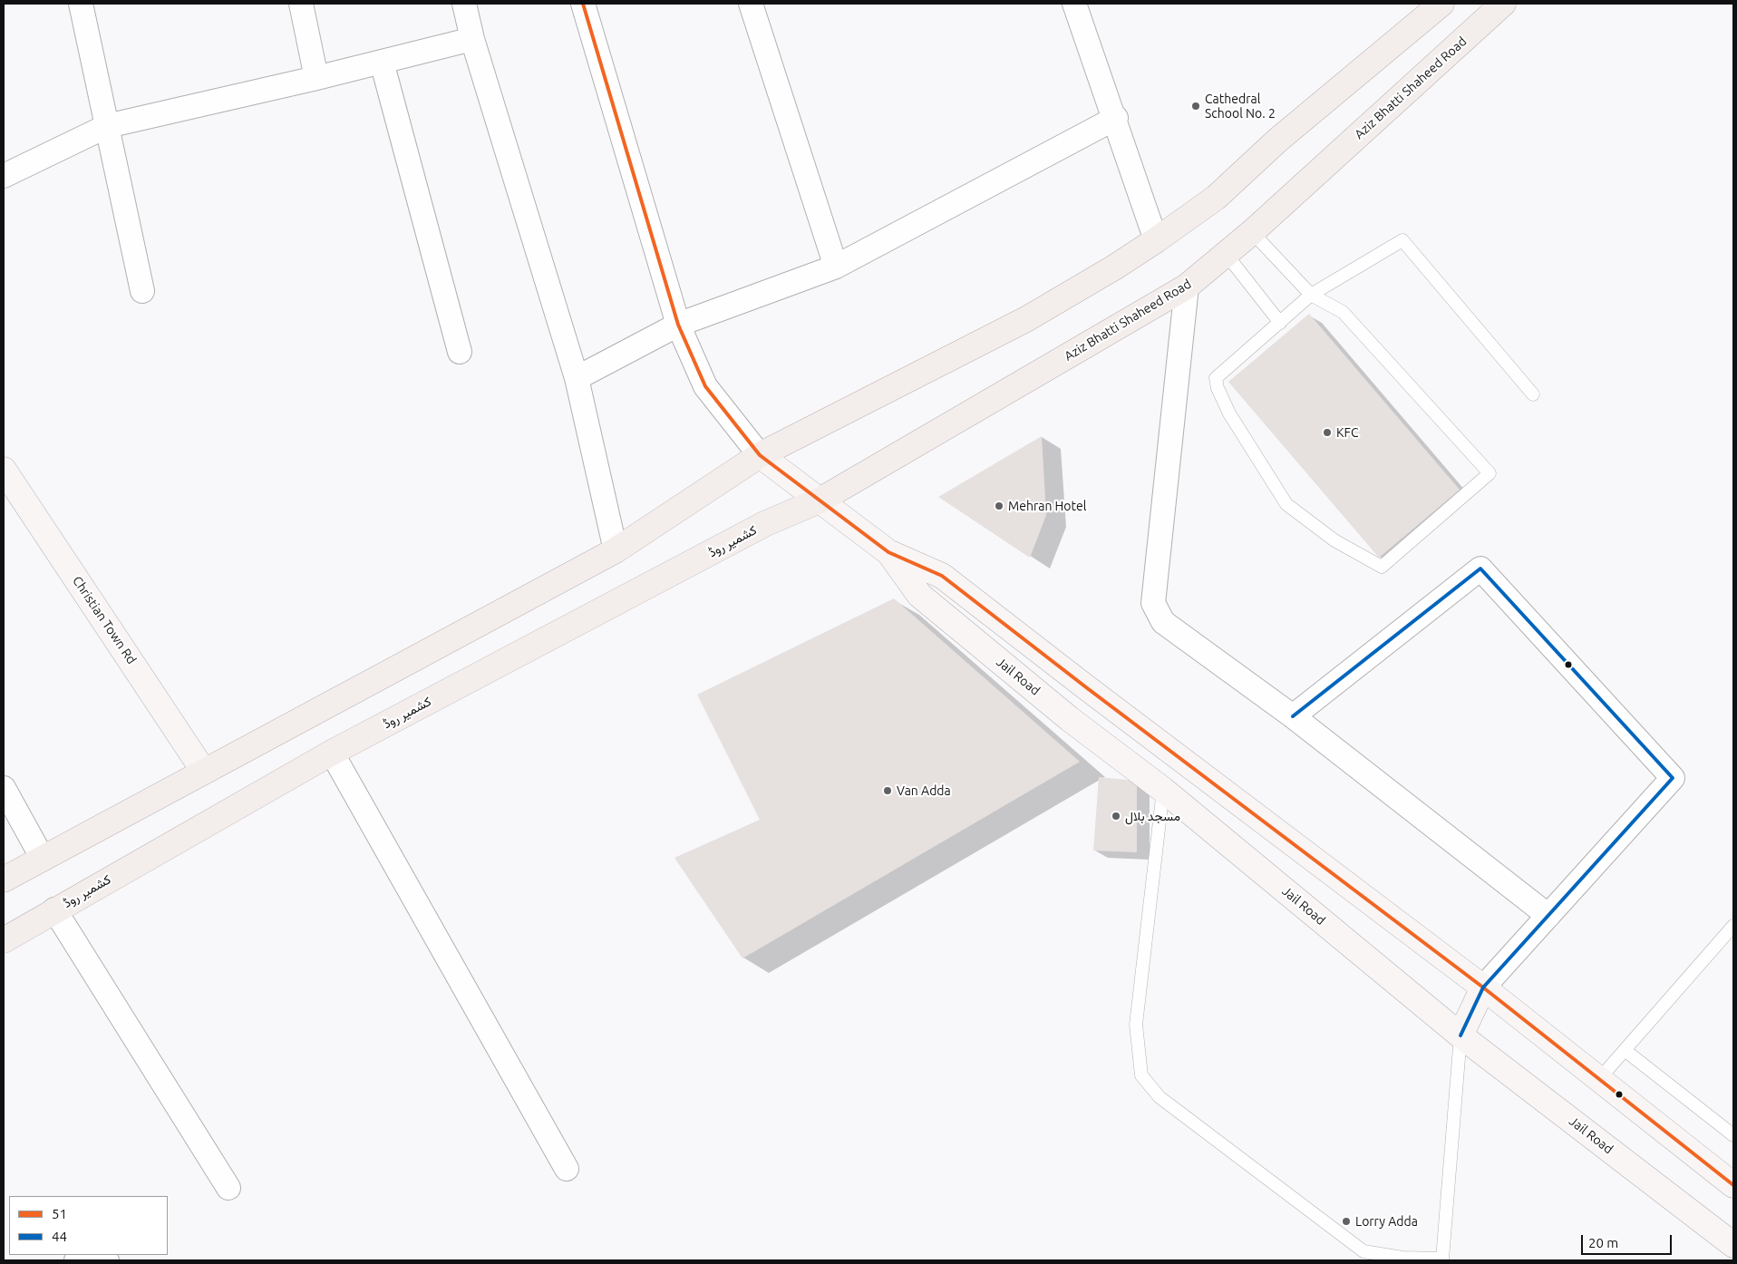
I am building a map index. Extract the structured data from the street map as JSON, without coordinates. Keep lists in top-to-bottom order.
{
  "streets": {
    "main road": [
      "Aziz Bhatti Shaheed Road",
      "کشمیر روڈ",
      "Christian Town Rd",
      "Jail Road"
    ]
  },
  "crossings": [
    ["Aziz Bhatti Shaheed Road", "کشمیر روڈ"],
    ["Aziz Bhatti Shaheed Road", "Jail Road"],
    ["کشمیر روڈ", "Jail Road"]
  ],
  "places": [
    "Cathedral School No. 2",
    "KFC",
    "Mehran Hotel",
    "Van Adda",
    "مسجد بلال",
    "Lorry Adda"
  ],
  "lines": ["transit line 51", "transit line 44"],
  "legend": ["51", "44"],
  "scale_bar": "20 m"
}
